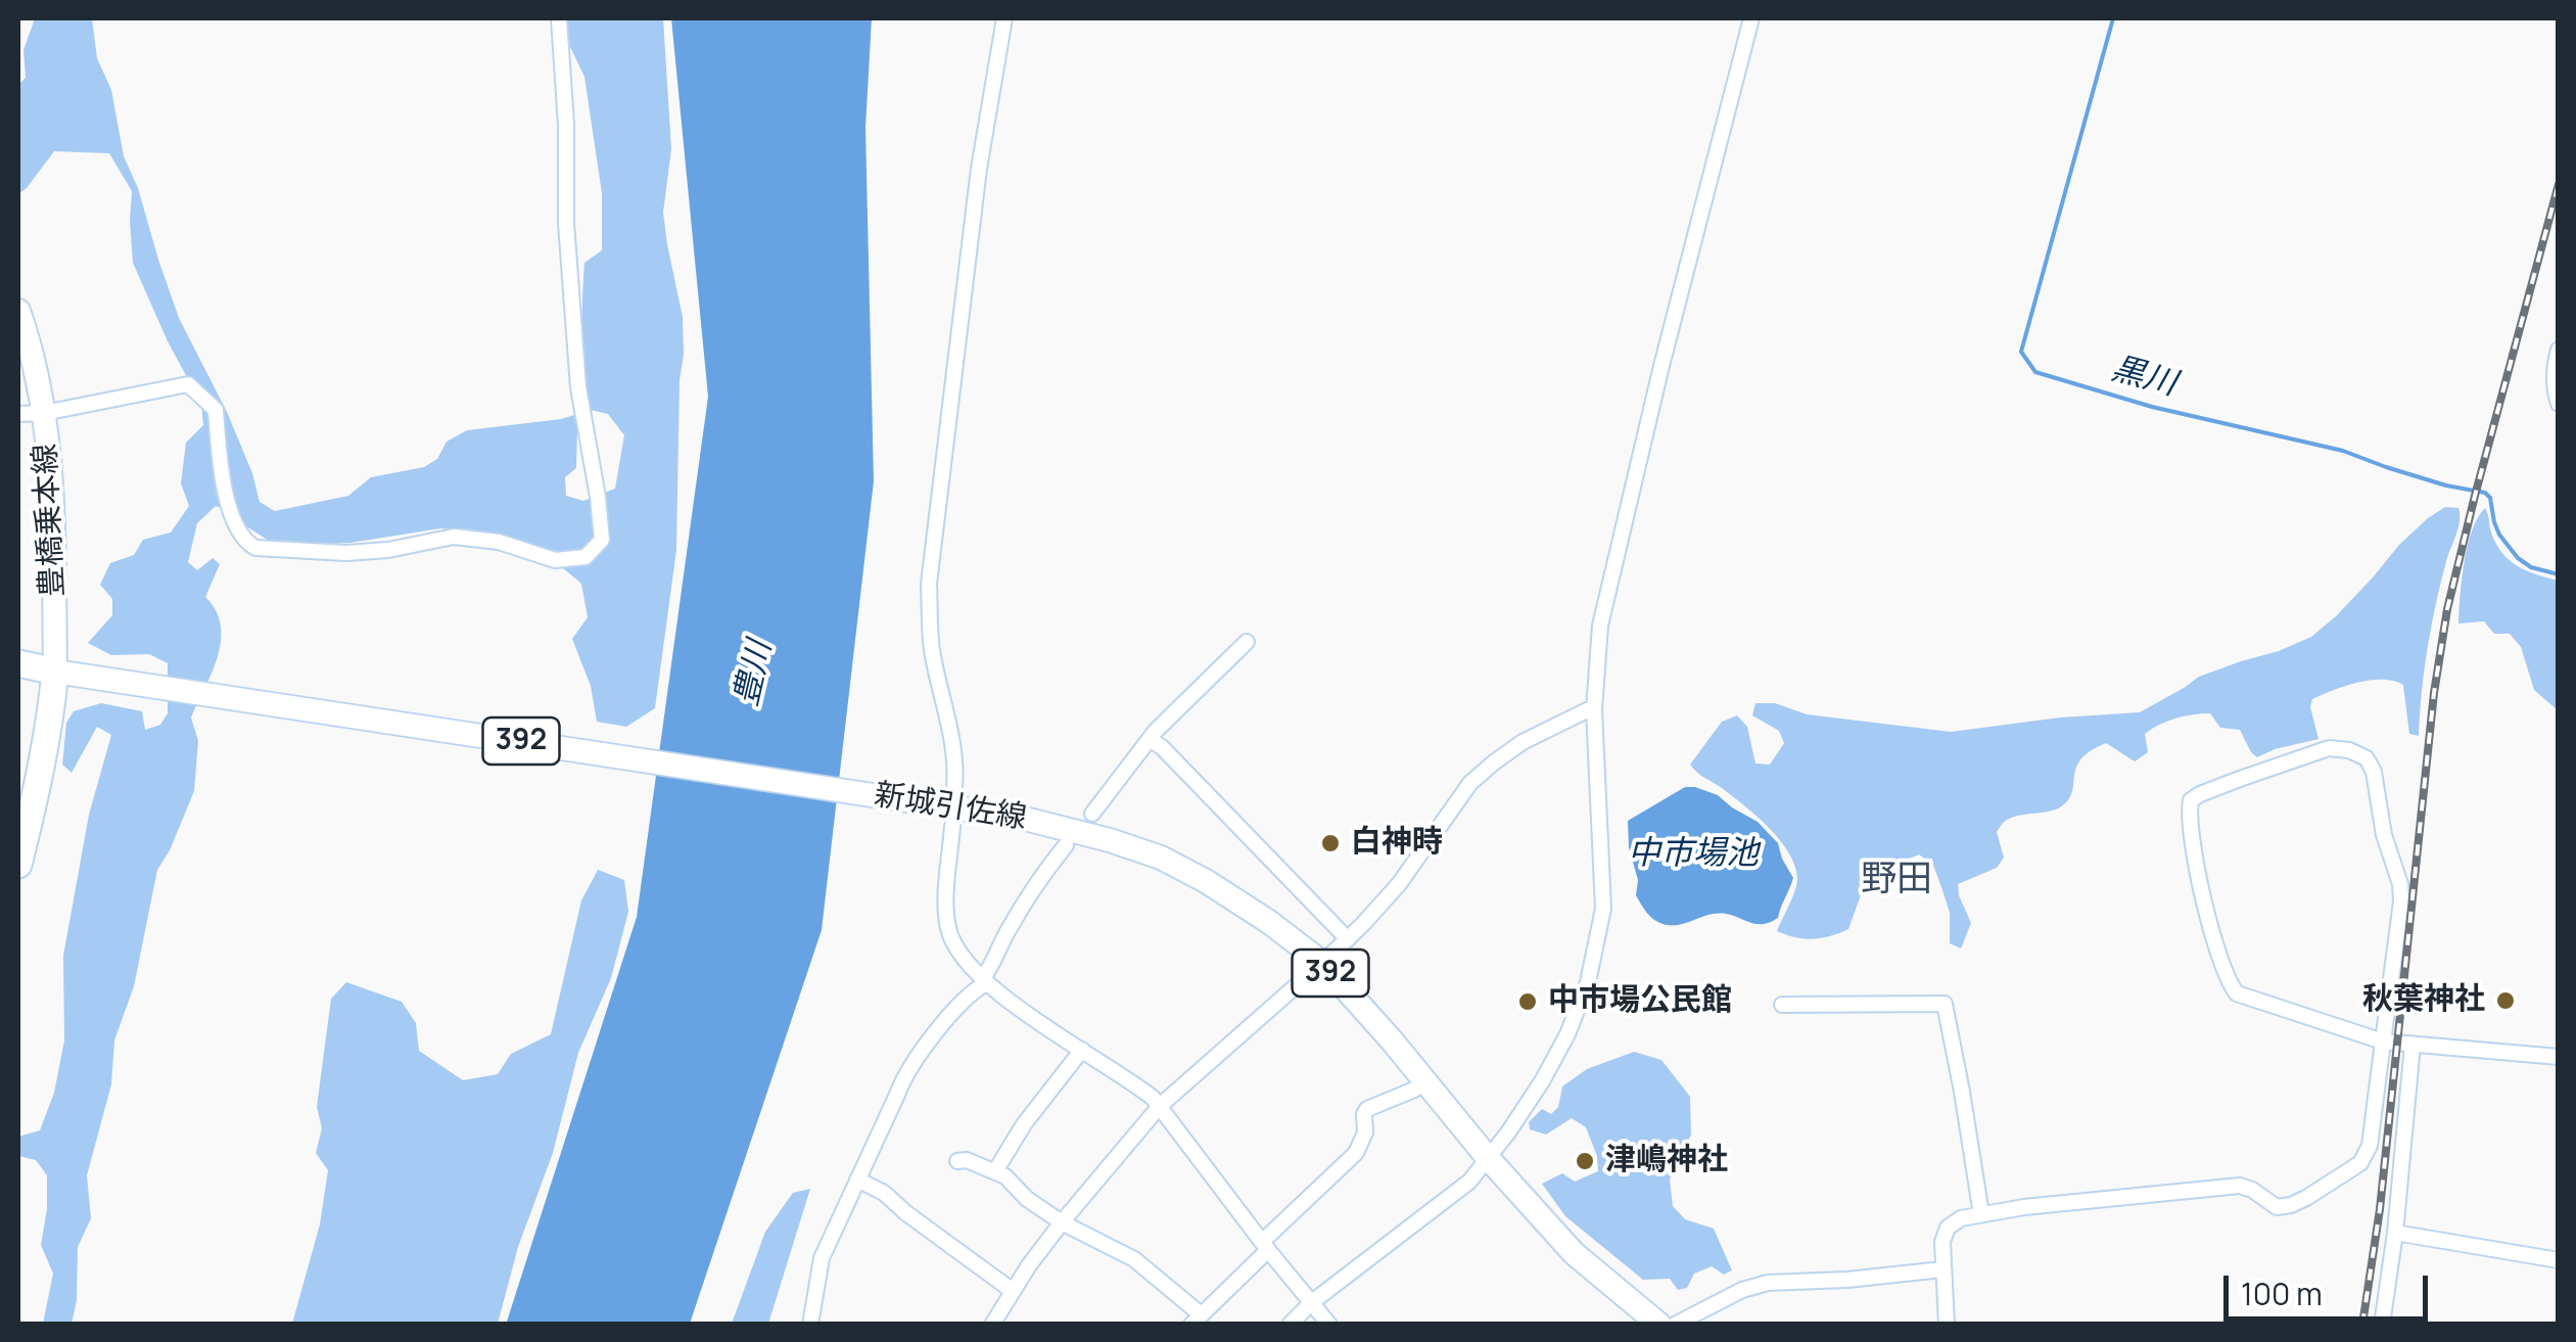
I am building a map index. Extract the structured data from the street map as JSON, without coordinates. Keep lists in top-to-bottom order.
{
  "streets": {
    "main road": ["豊橋乗本線", "392", "新城引佐線"]
  },
  "crossings": [
    ["豊橋乗本線", "新城引佐線"]
  ],
  "districts": ["野田"],
  "water": ["黒川", "豊川", "中市場池"],
  "places": [
    "白神時",
    "秋葉神社",
    "中市場公民館",
    "津嶋神社"
  ],
  "scale_bar": "100 m"
}
